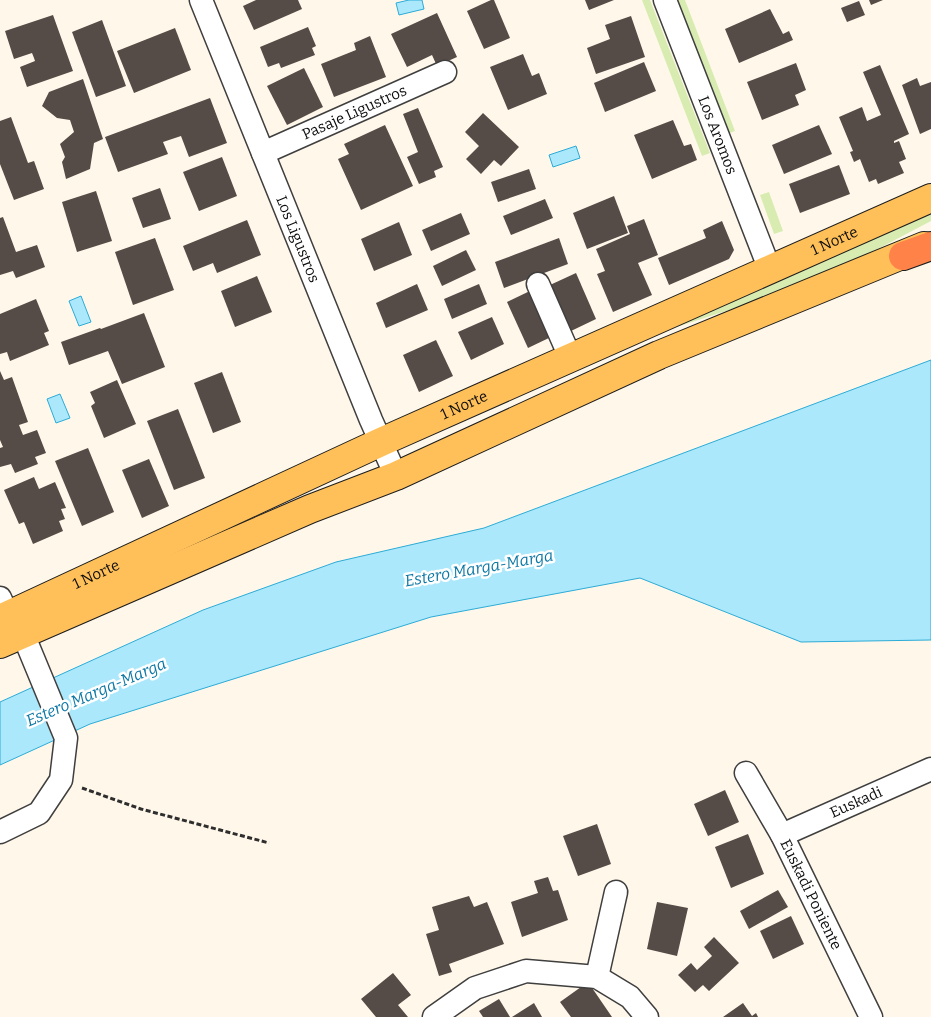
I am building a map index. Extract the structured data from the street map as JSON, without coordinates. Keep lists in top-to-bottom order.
{
  "streets": {
    "main road": ["1 Norte"],
    "street": [
      "Pasaje Ligustros",
      "Los Aromos",
      "Los Ligustros",
      "Euskadi",
      "Euskadi Poniente"
    ]
  },
  "crossings": [
    ["Pasaje Ligustros", "Los Ligustros"],
    ["Los Aromos", "1 Norte"],
    ["Los Ligustros", "1 Norte"],
    ["Euskadi", "Euskadi Poniente"]
  ],
  "water": ["Estero Marga-Marga"]
}
